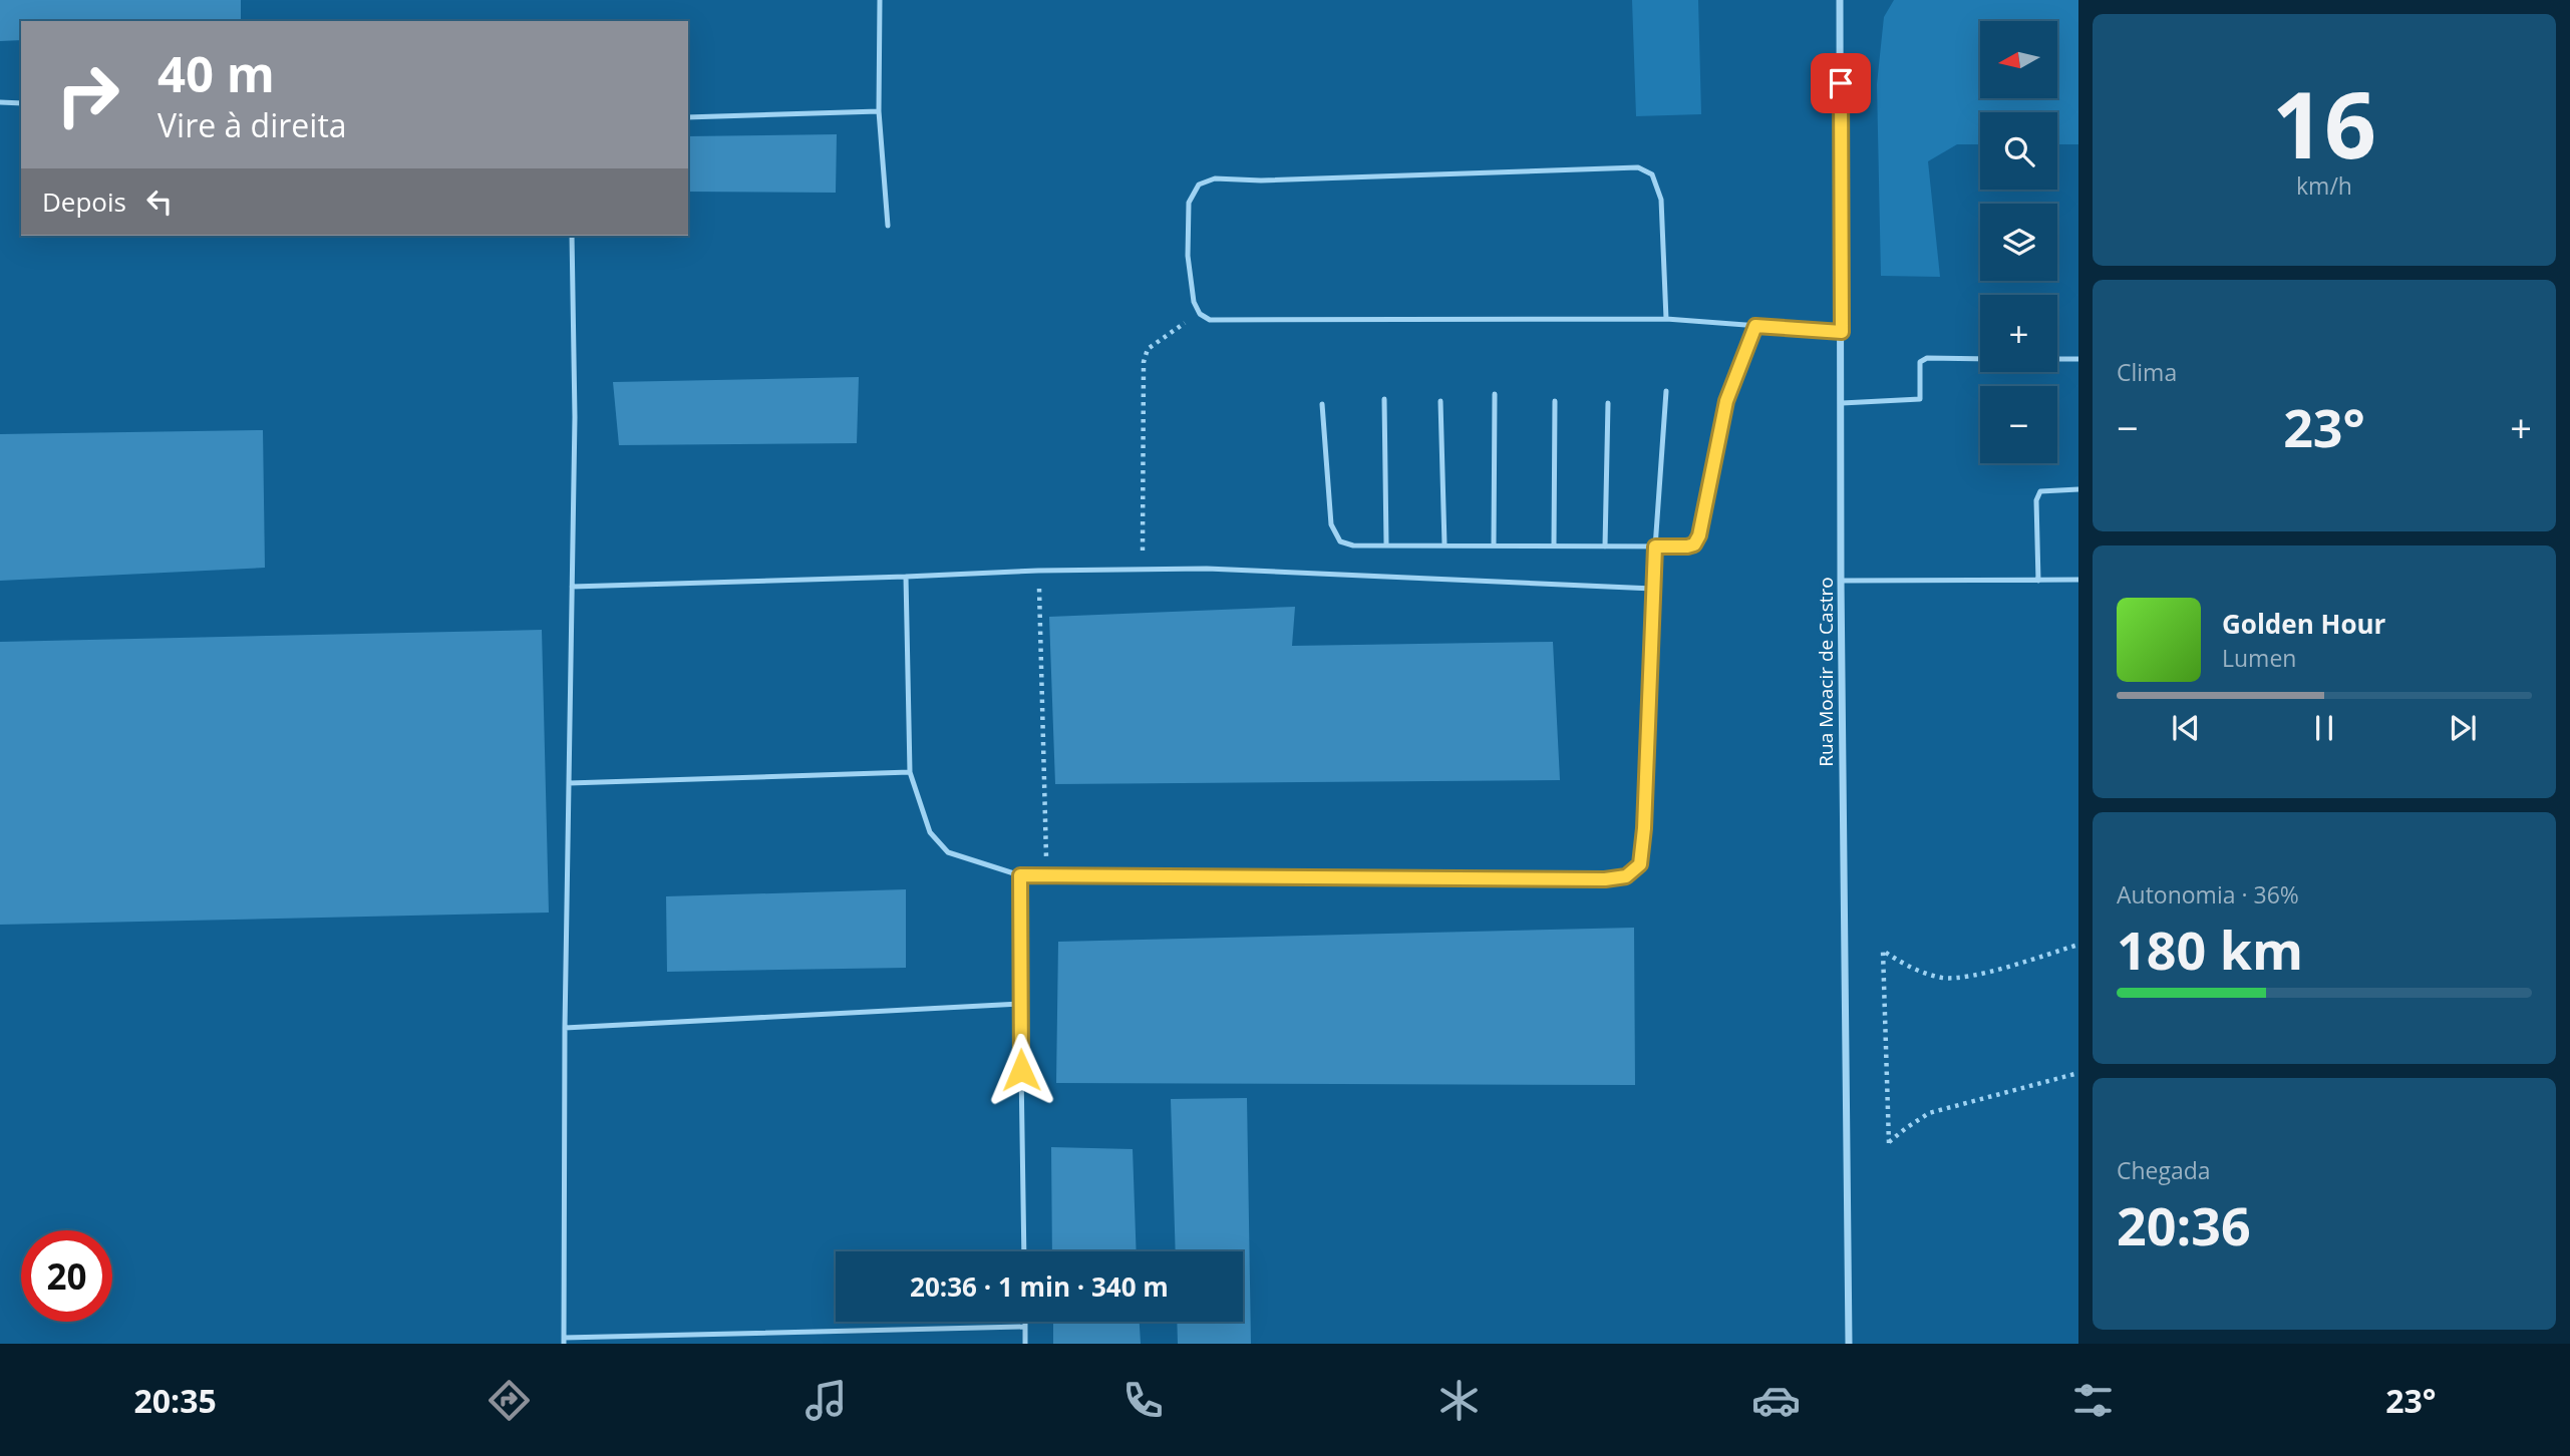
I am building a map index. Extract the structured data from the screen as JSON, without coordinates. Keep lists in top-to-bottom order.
{
  "streets": {
    "street": ["Rua Moacir de Castro"]
  },
  "north": "left",
  "page": {
    "tile": [
      ["16", "km/h"],
      "Clima",
      ["Autonomia · 36%", "180 km"],
      ["Chegada", "20:36"]
    ],
    "map_buttons": ["+", "−"],
    "turn": ["40 m", "Vire à direita"],
    "then": "Depois",
    "heat": ["−", "23°", "+"],
    "song": ["Golden Hour", "Lumen"],
    "limit": "20",
    "trip": "20:36 · 1 min · 340 m",
    "tabs": ["20:35", "23°"]
  }
}
